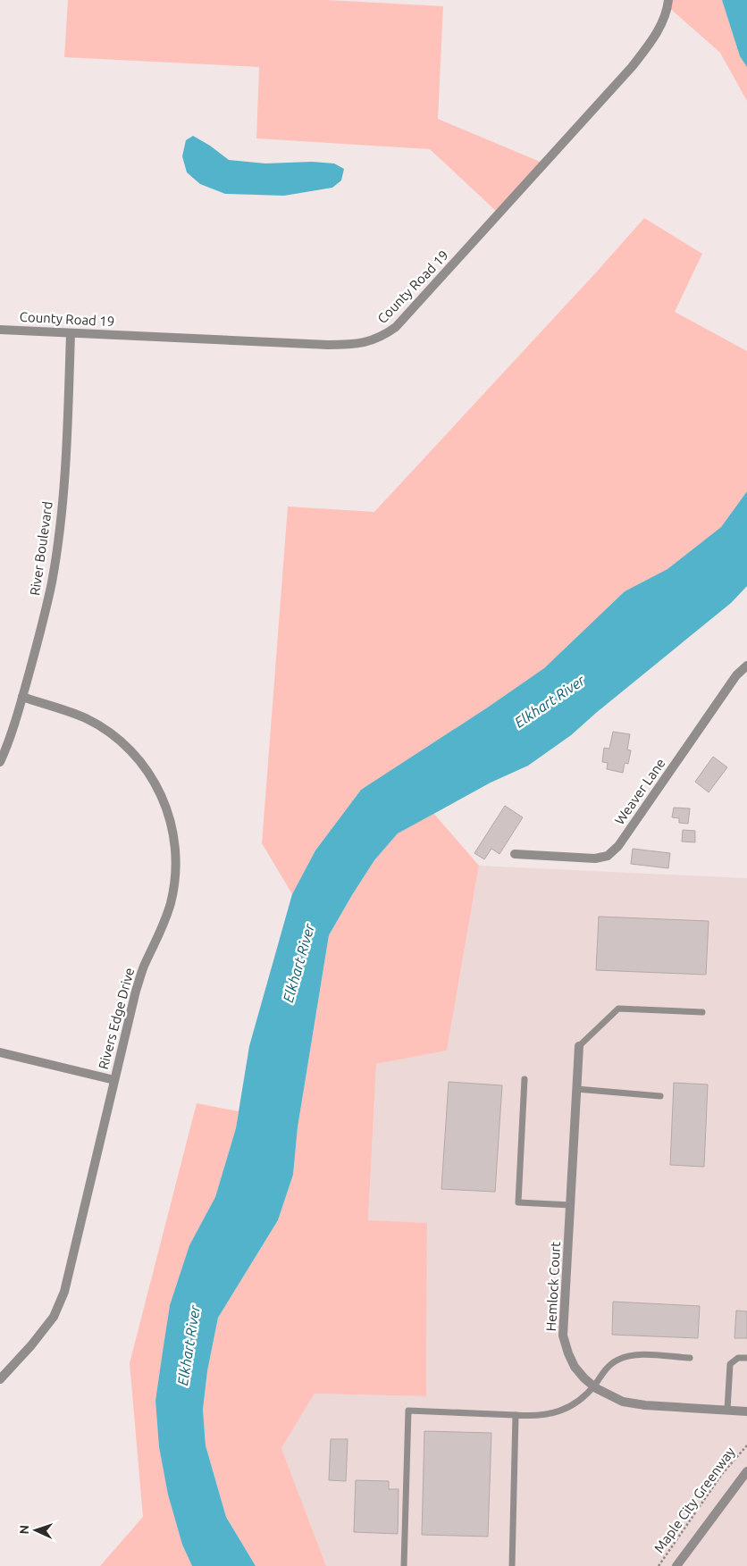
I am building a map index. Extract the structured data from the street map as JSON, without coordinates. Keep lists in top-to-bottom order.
{
  "streets": {
    "street": [
      "County Road 19",
      "River Boulevard",
      "Weaver Lane",
      "Rivers Edge Drive",
      "Hemlock Court"
    ],
    "path": ["Maple City Greenway"]
  },
  "crossings": [
    ["County Road 19", "River Boulevard"],
    ["River Boulevard", "Rivers Edge Drive"]
  ],
  "water": ["Elkhart River"],
  "north": "left"
}
